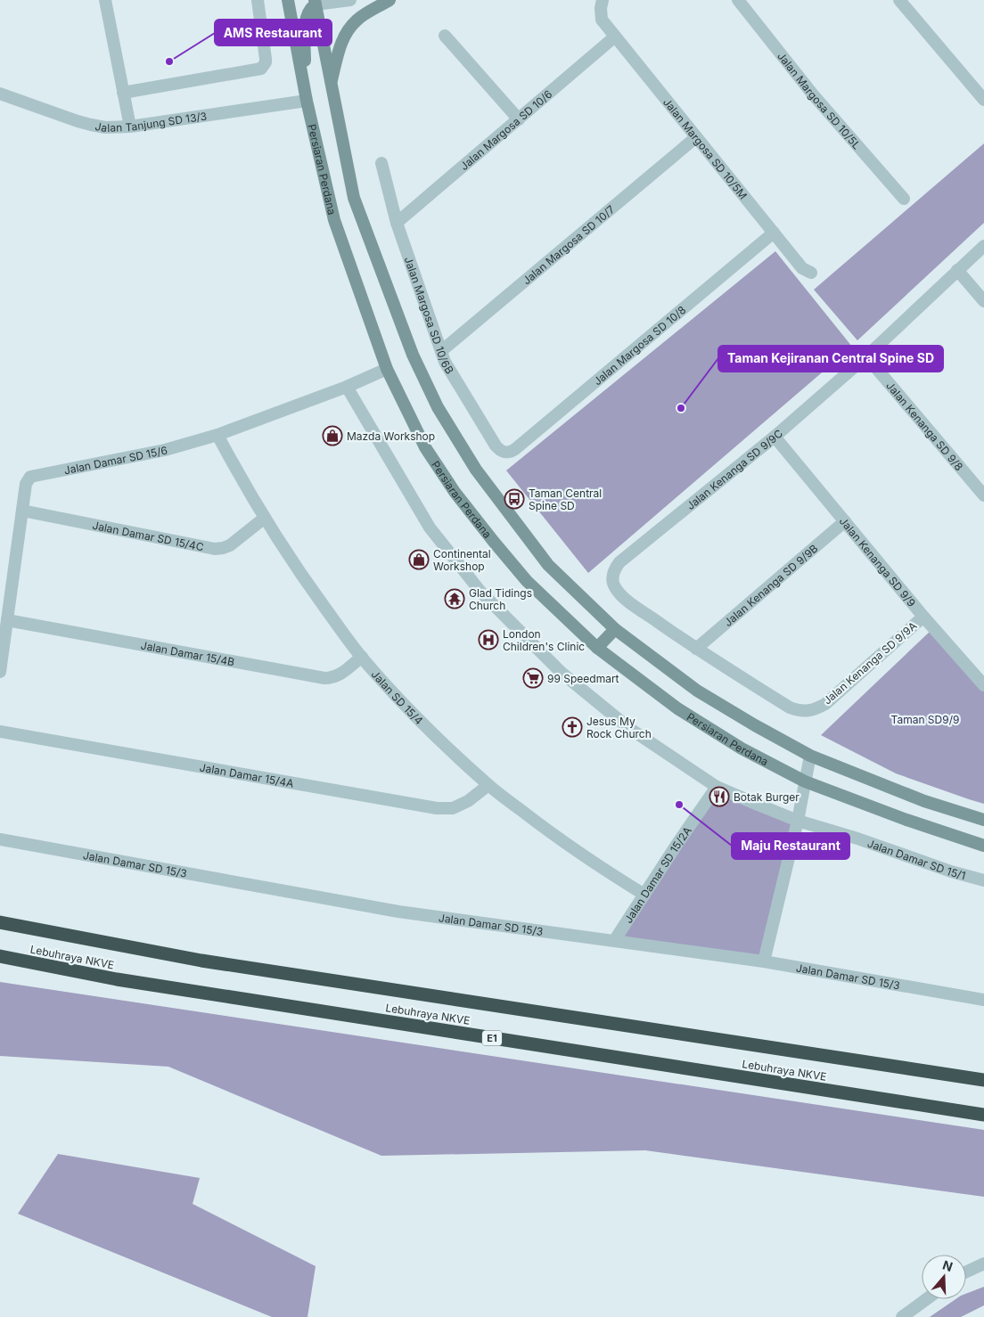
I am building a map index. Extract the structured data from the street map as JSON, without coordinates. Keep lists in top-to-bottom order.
{
  "streets": {
    "highway": ["Lebuhraya NKVE", "E1"],
    "main road": ["Persiaran Perdana"],
    "street": [
      "Jalan Margosa SD 10/5L",
      "Jalan Tanjung SD 13/3",
      "Jalan Margosa SD 10/6",
      "Jalan Margosa SD 10/5M",
      "Jalan Margosa SD 10/7",
      "Jalan Margosa SD 10/6B",
      "Jalan Margosa SD 10/8",
      "Jalan Kenanga SD 9/8",
      "Jalan Damar SD 15/6",
      "Jalan Kenanga SD 9/9C",
      "Jalan Damar SD 15/4C",
      "Jalan Kenanga SD 9/9",
      "Jalan Kenanga SD 9/9B",
      "Jalan Damar 15/4B",
      "Jalan Kenanga SD 9/9A",
      "Jalan SD 15/4",
      "Jalan Damar 15/4A",
      "Jalan Damar SD 15/1",
      "Jalan Damar SD 15/3",
      "Jalan Damar SD 15/2A"
    ]
  },
  "crossings": [
    ["Jalan Tanjung SD 13/3", "Persiaran Perdana"],
    ["Jalan Margosa SD 10/6", "Jalan Margosa SD 10/5M"],
    ["Jalan Margosa SD 10/6", "Jalan Margosa SD 10/6B"],
    ["Jalan Margosa SD 10/5M", "Jalan Margosa SD 10/7"],
    ["Jalan Margosa SD 10/5M", "Jalan Margosa SD 10/8"],
    ["Persiaran Perdana", "Jalan Damar SD 15/6"],
    ["Jalan Margosa SD 10/7", "Jalan Margosa SD 10/6B"],
    ["Jalan Margosa SD 10/6B", "Jalan Margosa SD 10/8"],
    ["Jalan Kenanga SD 9/8", "Jalan Kenanga SD 9/9C"],
    ["Jalan Damar SD 15/6", "Jalan Damar SD 15/4C"],
    ["Jalan Damar SD 15/6", "Jalan Damar 15/4B"],
    ["Jalan Damar SD 15/6", "Jalan SD 15/4"],
    ["Jalan Damar SD 15/6", "Jalan Damar SD 15/1"],
    ["Jalan Kenanga SD 9/9C", "Jalan Kenanga SD 9/9"],
    ["Jalan Kenanga SD 9/9C", "Jalan Kenanga SD 9/9B"],
    ["Jalan Kenanga SD 9/9C", "Jalan Kenanga SD 9/9A"],
    ["Jalan Damar SD 15/4C", "Jalan SD 15/4"],
    ["Jalan Kenanga SD 9/9", "Jalan Kenanga SD 9/9B"],
    ["Jalan Kenanga SD 9/9", "Jalan Kenanga SD 9/9A"],
    ["Jalan Kenanga SD 9/9B", "Jalan Kenanga SD 9/9A"],
    ["Jalan Damar 15/4B", "Jalan SD 15/4"],
    ["Jalan SD 15/4", "Jalan Damar 15/4A"],
    ["Jalan SD 15/4", "Jalan Damar SD 15/2A"],
    ["Jalan Damar SD 15/1", "Jalan Damar SD 15/2A"],
    ["Jalan Damar SD 15/3", "Jalan Damar SD 15/2A"]
  ],
  "parks": ["Taman SD9/9"],
  "places": {
    "other": ["AMS Restaurant", "Taman Kejiranan Central Spine SD", "Maju Restaurant"],
    "shop": ["Mazda Workshop", "Continental Workshop"],
    "bus stop": ["Taman Central Spine SD"],
    "temple": ["Glad Tidings Church"],
    "hospital": ["London Children's Clinic"],
    "supermarket": ["99 Speedmart"],
    "church": ["Jesus My Rock Church"],
    "restaurant": ["Botak Burger"]
  },
  "north": "top"
}
